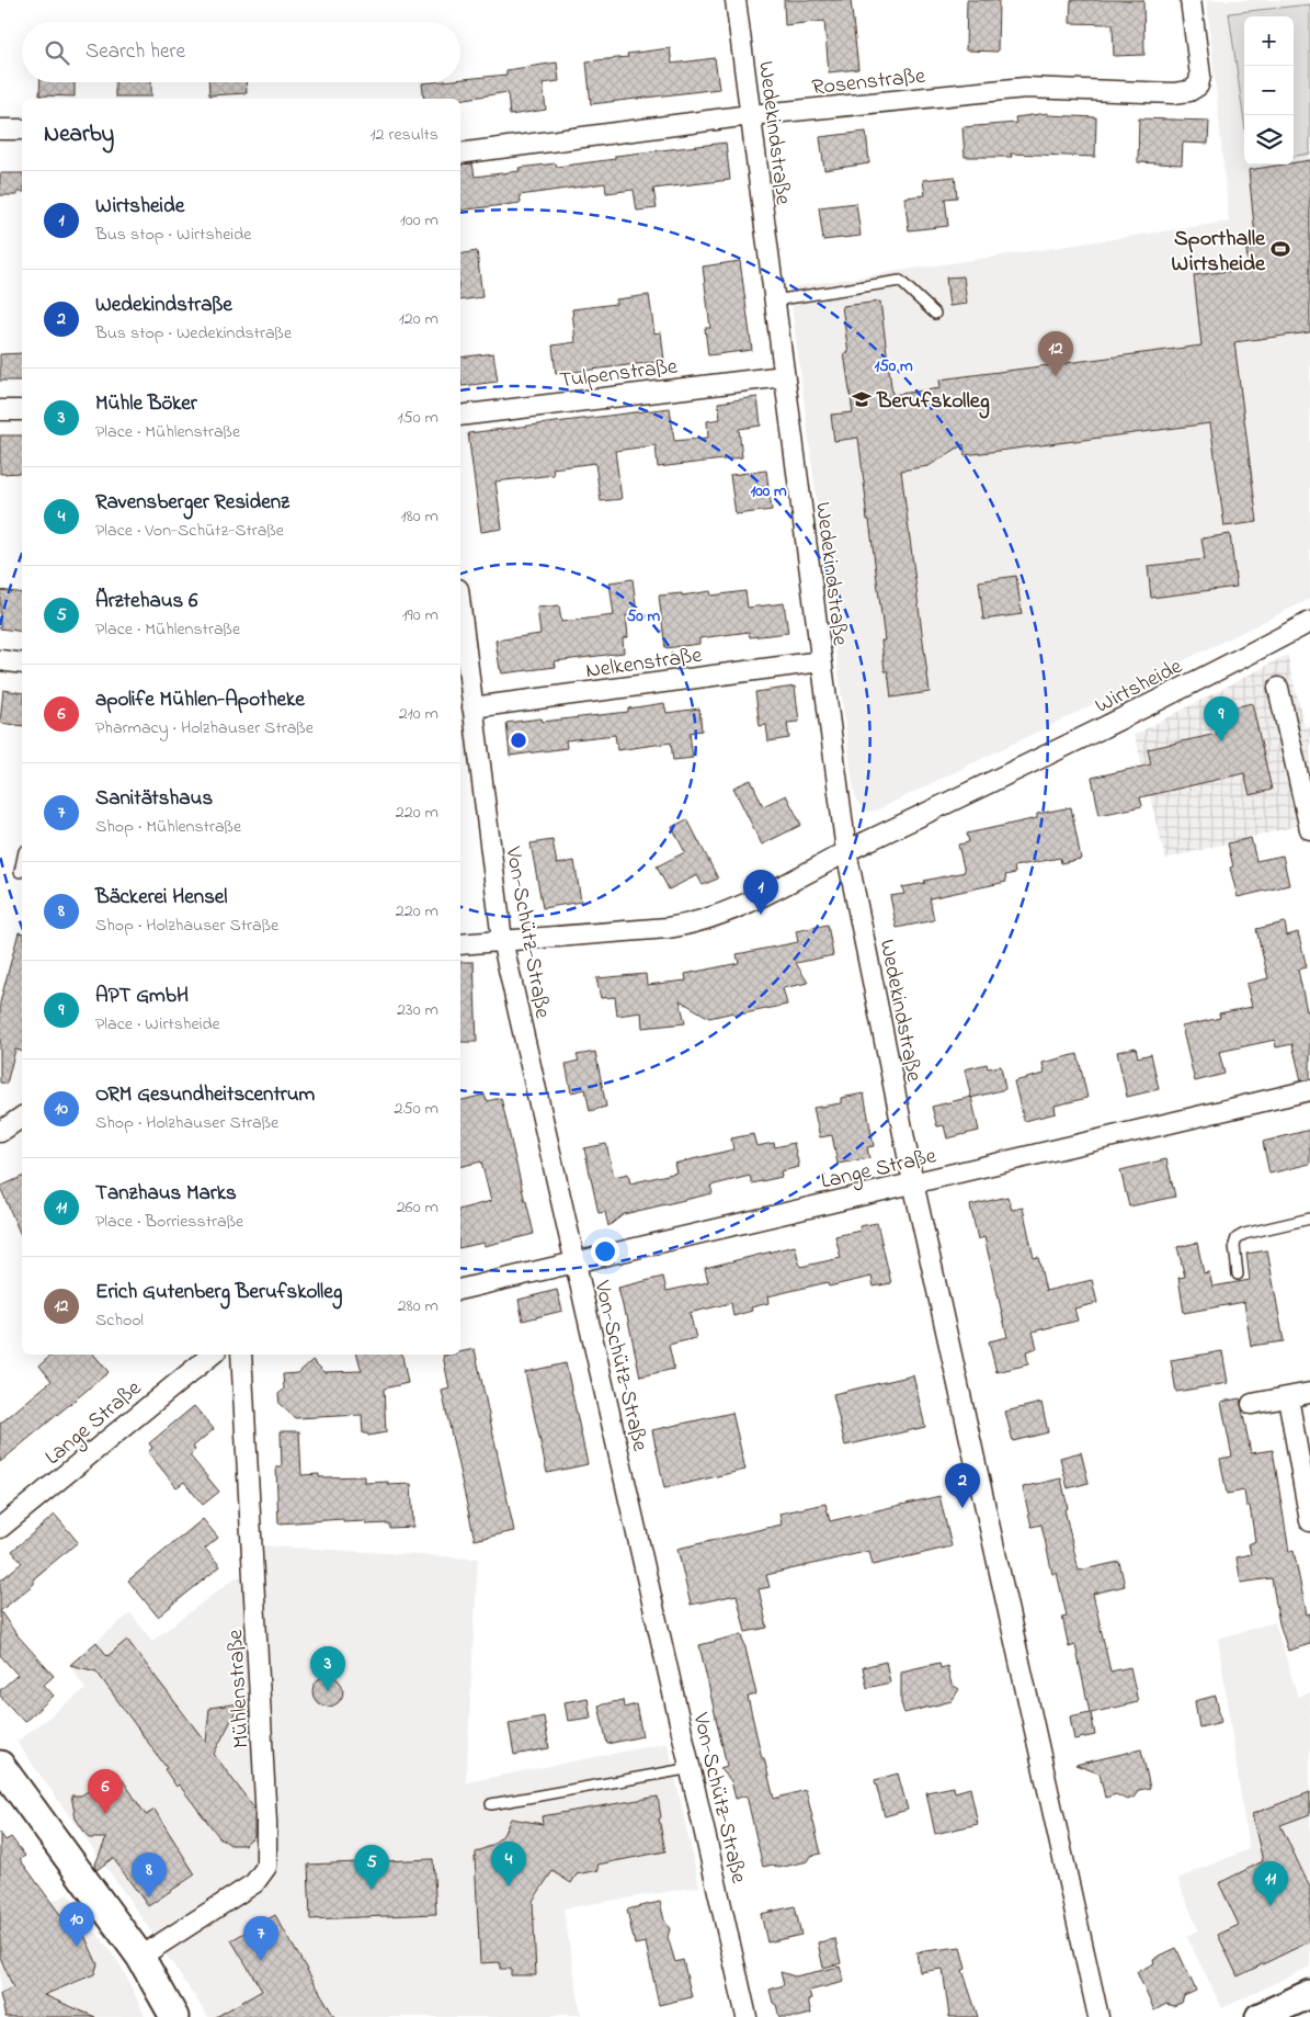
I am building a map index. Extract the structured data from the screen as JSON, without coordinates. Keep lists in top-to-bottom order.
{
  "streets": {
    "street": [
      "Rosenstraße",
      "Wedekindstraße",
      "Tulpenstraße",
      "Nelkenstraße",
      "Wirtsheide",
      "Von-Schütz-Straße",
      "Lange Straße",
      "Mühlenstraße"
    ]
  },
  "crossings": [
    ["Rosenstraße", "Wedekindstraße"],
    ["Wedekindstraße", "Tulpenstraße"],
    ["Wedekindstraße", "Nelkenstraße"],
    ["Wedekindstraße", "Wirtsheide"],
    ["Wedekindstraße", "Lange Straße"],
    ["Nelkenstraße", "Von-Schütz-Straße"],
    ["Wirtsheide", "Von-Schütz-Straße"],
    ["Von-Schütz-Straße", "Lange Straße"]
  ],
  "places": {
    "sports": ["Sporthalle Wirtsheide"],
    "school or university": ["Berufskolleg"]
  },
  "page": {
    "map_buttons": ["+", "−"],
    "search": "Search here",
    "heading": ["Nearby", "12 results"],
    "list": [
      {
        "mark": "1",
        "name": "Wirtsheide",
        "note": "Bus stop · Wirtsheide",
        "value": "100 m"
      },
      {
        "mark": "2",
        "name": "Wedekindstraße",
        "note": "Bus stop · Wedekindstraße",
        "value": "120 m"
      },
      {
        "mark": "3",
        "name": "Mühle Böker",
        "note": "Place · Mühlenstraße",
        "value": "150 m"
      },
      {
        "mark": "4",
        "name": "Ravensberger Residenz",
        "note": "Place · Von-Schütz-Straße",
        "value": "180 m"
      },
      {
        "mark": "5",
        "name": "Ärztehaus 6",
        "note": "Place · Mühlenstraße",
        "value": "190 m"
      },
      {
        "mark": "6",
        "name": "apolife Mühlen-Apotheke",
        "note": "Pharmacy · Holzhauser Straße",
        "value": "210 m"
      },
      {
        "mark": "7",
        "name": "Sanitätshaus",
        "note": "Shop · Mühlenstraße",
        "value": "220 m"
      },
      {
        "mark": "8",
        "name": "Bäckerei Hensel",
        "note": "Shop · Holzhauser Straße",
        "value": "220 m"
      },
      {
        "mark": "9",
        "name": "APT GmbH",
        "note": "Place · Wirtsheide",
        "value": "230 m"
      },
      {
        "mark": "10",
        "name": "ORM Gesundheitscentrum",
        "note": "Shop · Holzhauser Straße",
        "value": "250 m"
      },
      {
        "mark": "11",
        "name": "Tanzhaus Marks",
        "note": "Place · Borriesstraße",
        "value": "260 m"
      },
      {
        "mark": "12",
        "name": "Erich Gutenberg Berufskolleg",
        "note": "School",
        "value": "280 m"
      }
    ],
    "pins": [
      "12",
      "9",
      "1",
      "2",
      "3",
      "6",
      "4",
      "5",
      "8",
      "11",
      "10",
      "7"
    ]
  },
  "rings": ["150 m", "100 m", "50 m"]
}
